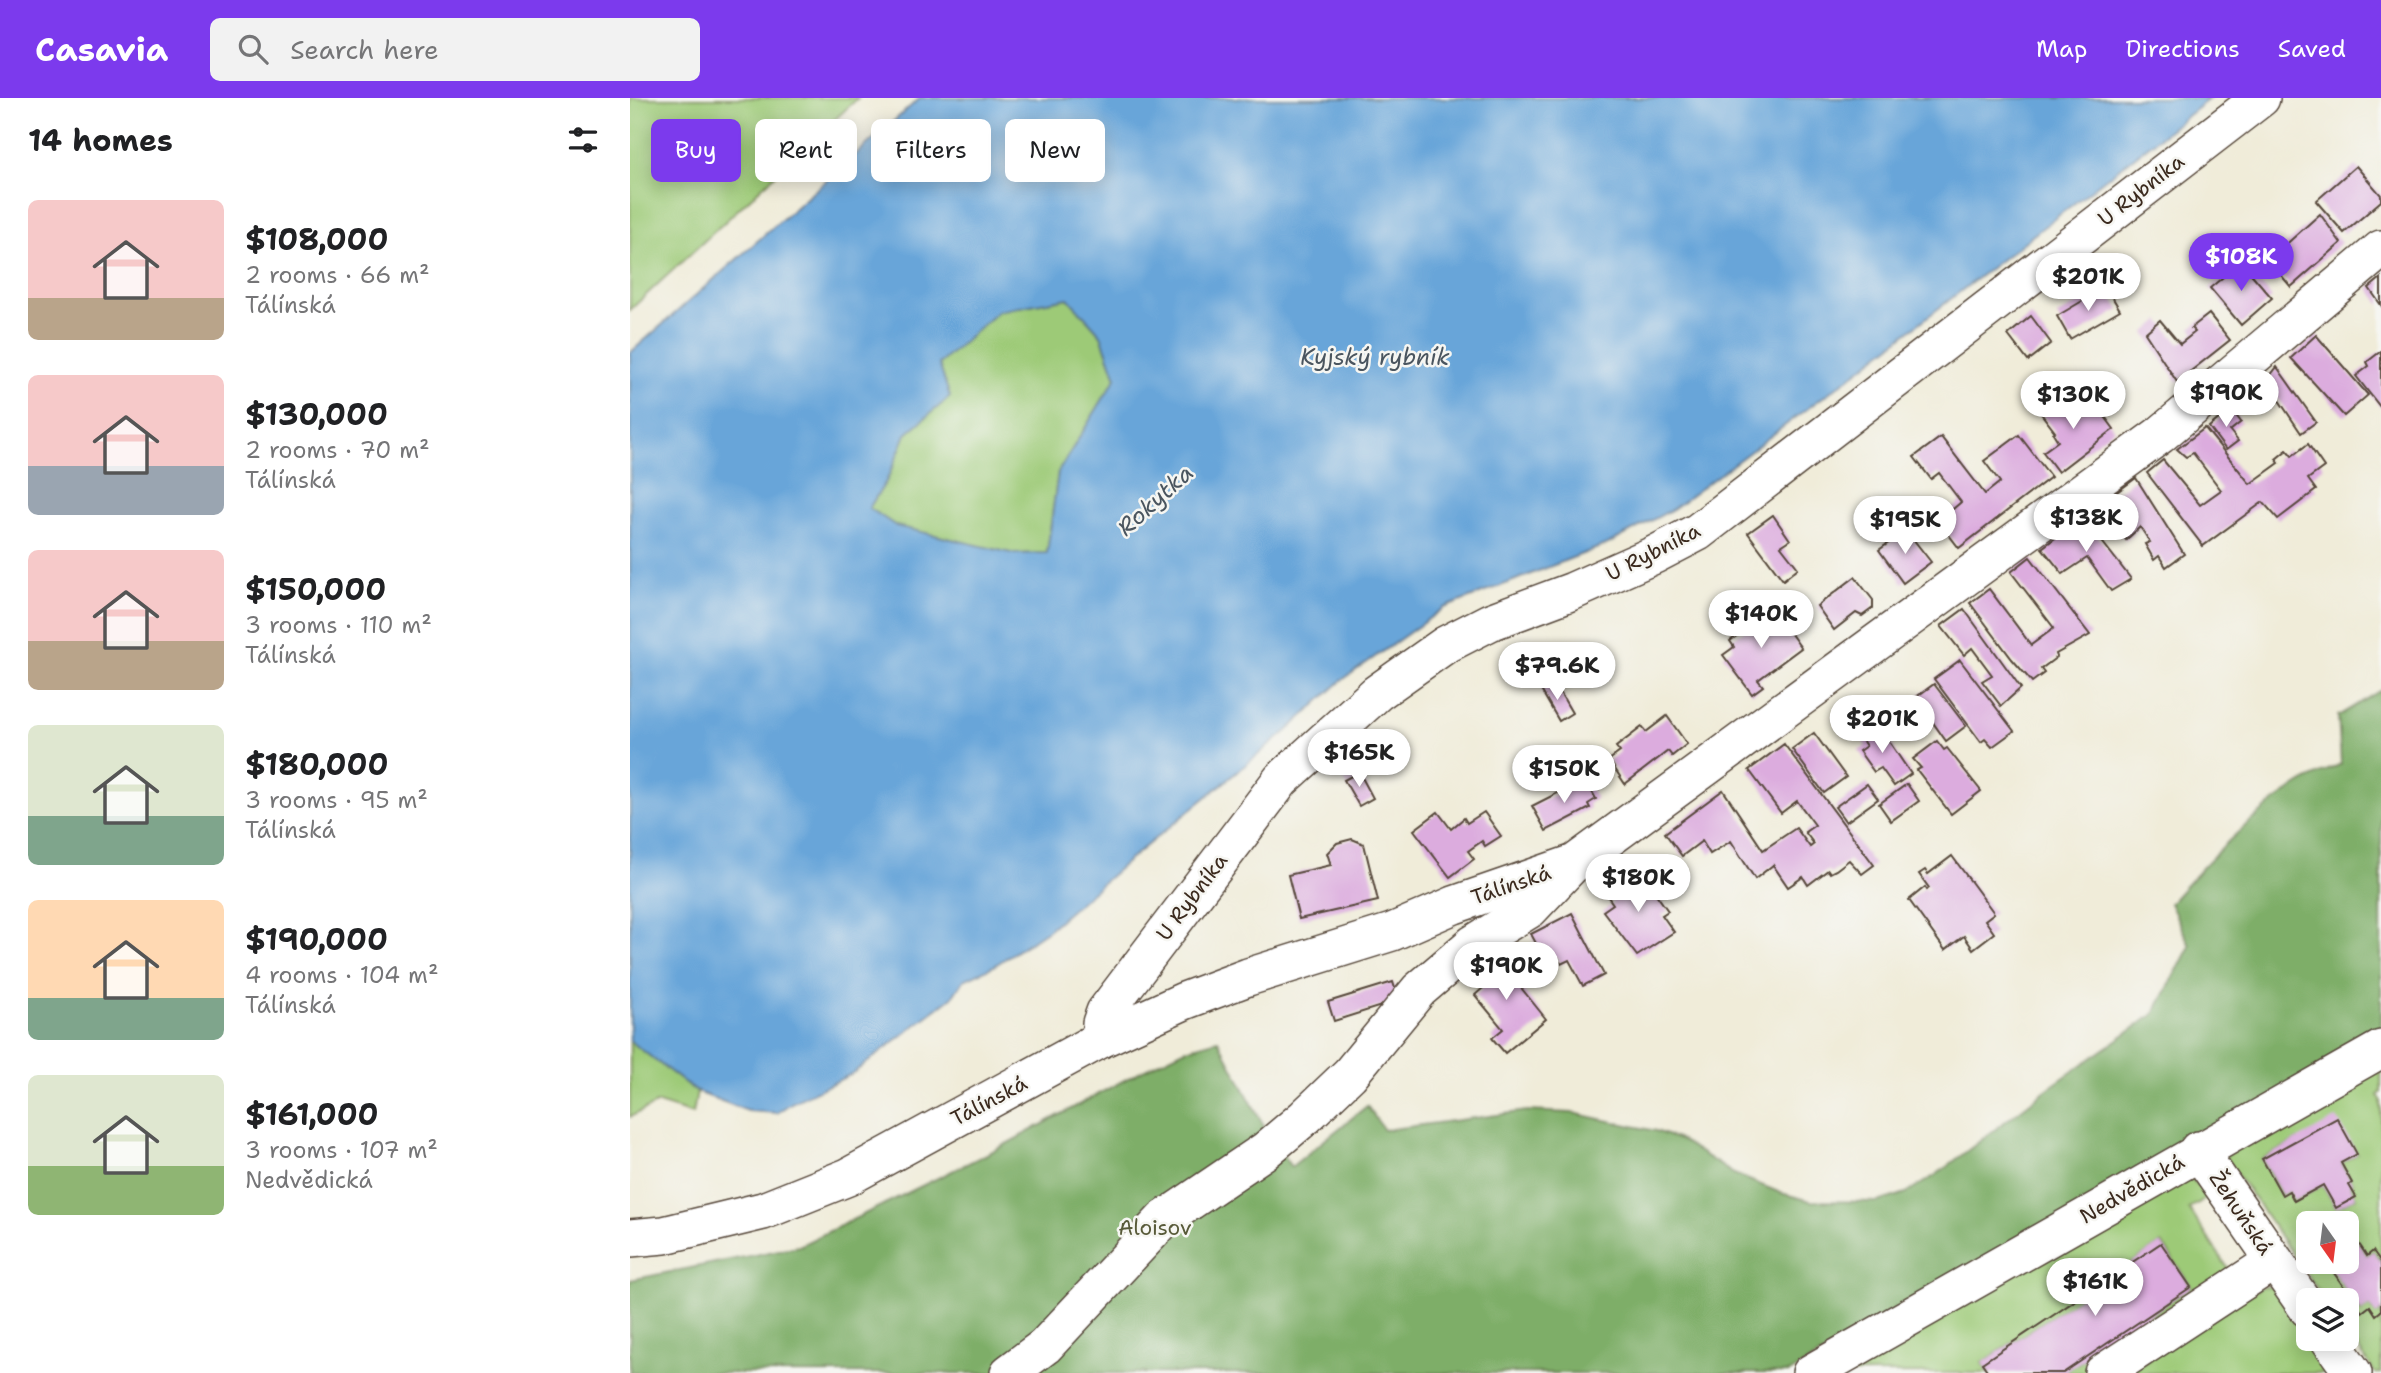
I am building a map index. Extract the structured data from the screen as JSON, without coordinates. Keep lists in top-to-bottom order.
{
  "streets": {
    "street": [
      "U Rybníka",
      "Tálínská",
      "Nedvědická",
      "Žehuňská"
    ]
  },
  "crossings": [
    ["U Rybníka", "Tálínská"],
    ["Nedvědická", "Žehuňská"]
  ],
  "water": ["Kyjský rybník", "Rokytka"],
  "parks": ["Aloisov"],
  "north": "bottom",
  "page": {
    "header": "Casavia",
    "search": "Search here",
    "nav": ["Map", "Directions", "Saved"],
    "heading": "14 homes",
    "chip": [
      "Buy",
      "Rent",
      "Filters",
      "New"
    ],
    "list": [
      {
        "name": "$108,000",
        "note": "2 rooms · 66 m² · Tálínská"
      },
      {
        "name": "$130,000",
        "note": "2 rooms · 70 m² · Tálínská"
      },
      {
        "name": "$150,000",
        "note": "3 rooms · 110 m² · Tálínská"
      },
      {
        "name": "$180,000",
        "note": "3 rooms · 95 m² · Tálínská"
      },
      {
        "name": "$190,000",
        "note": "4 rooms · 104 m² · Tálínská"
      },
      {
        "name": "$161,000",
        "note": "3 rooms · 107 m² · Nedvědická"
      }
    ],
    "price": [
      "$108K",
      "$201K",
      "$190K",
      "$130K",
      "$138K",
      "$195K",
      "$140K",
      "$79.6K",
      "$201K",
      "$165K",
      "$150K",
      "$180K",
      "$190K",
      "$161K"
    ]
  }
}
